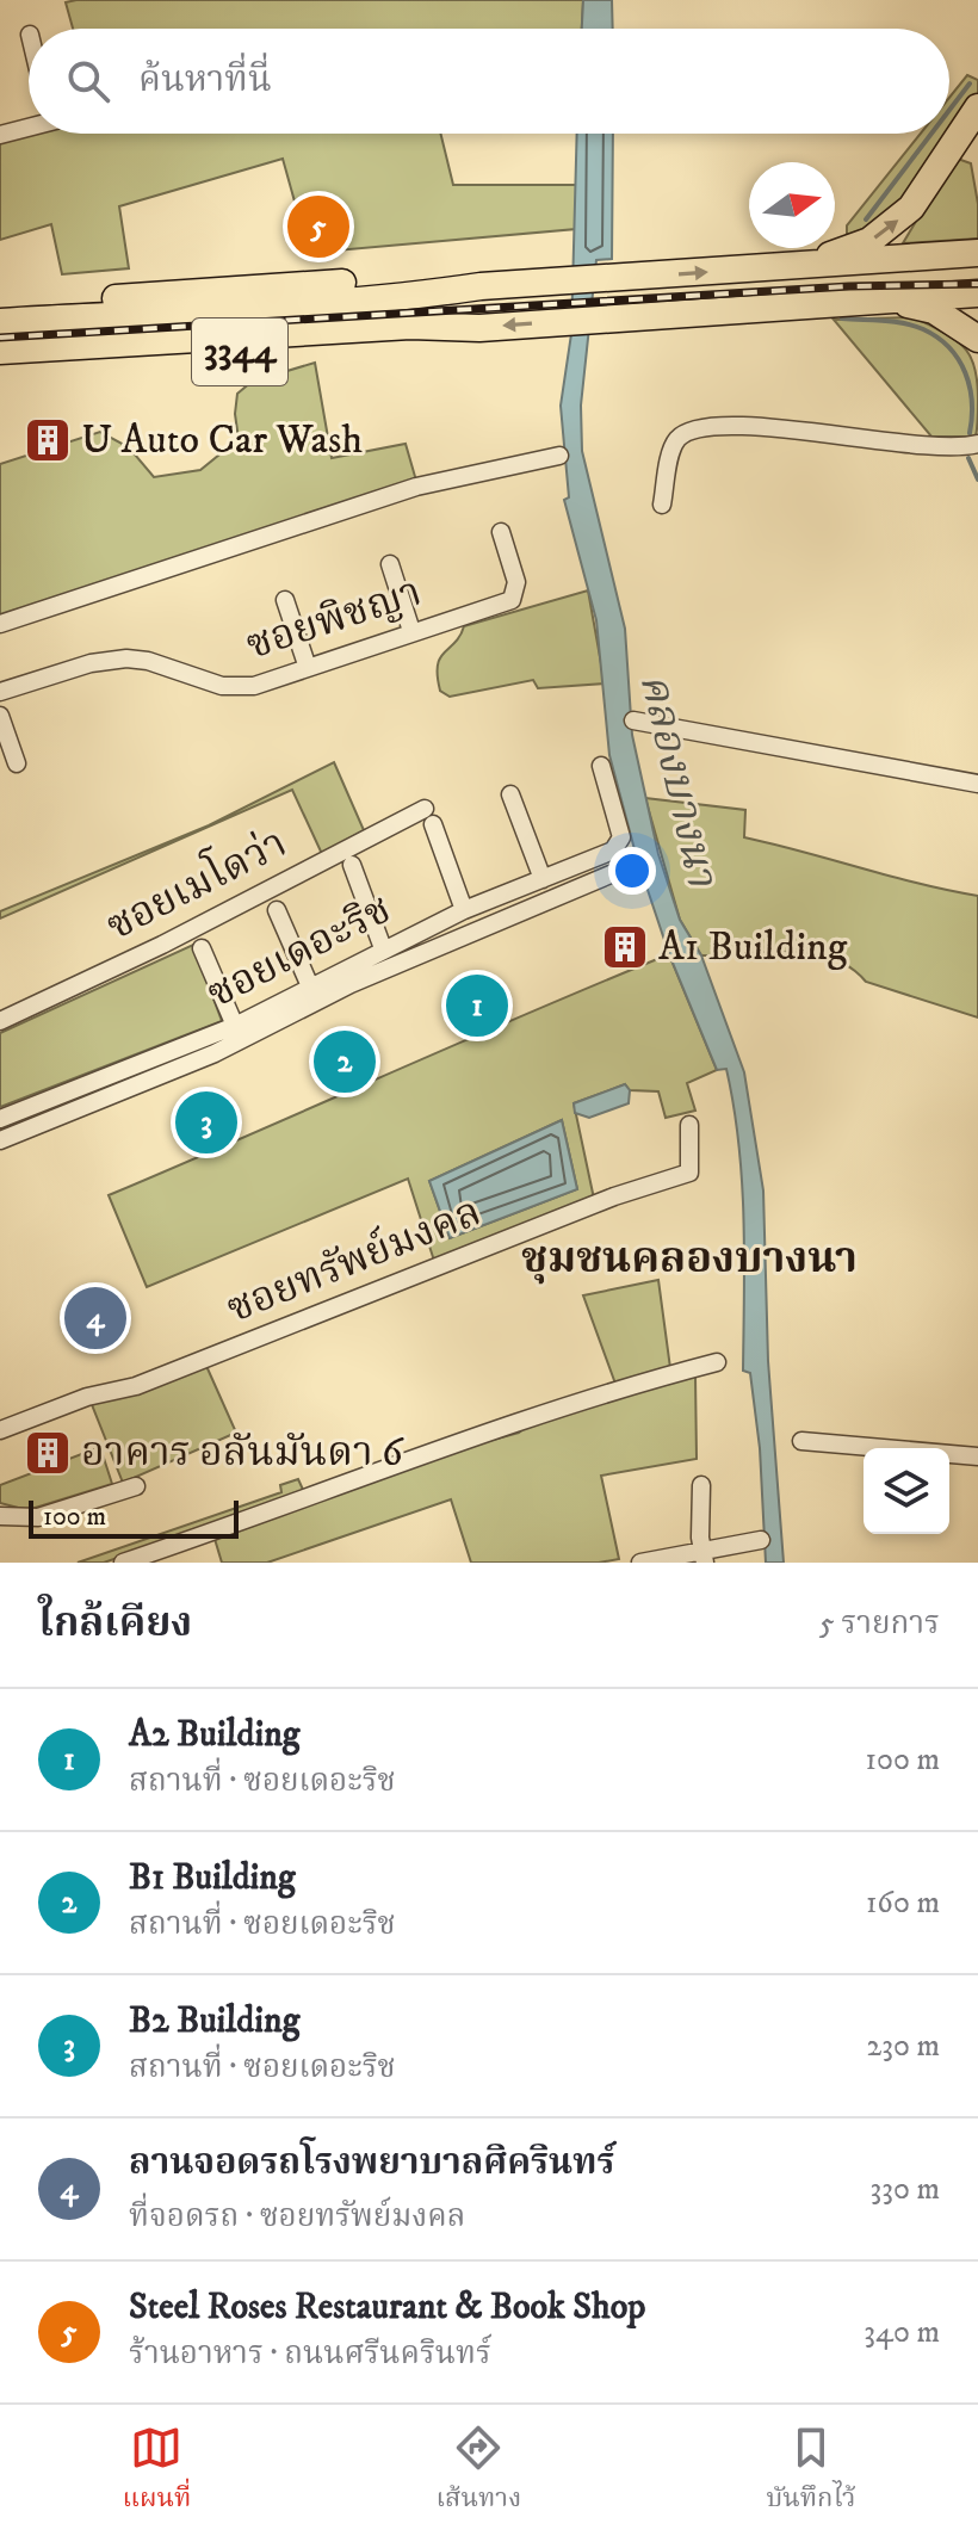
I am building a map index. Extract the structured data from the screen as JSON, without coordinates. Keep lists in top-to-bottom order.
{
  "streets": {
    "main road": ["3344"],
    "street": [
      "ซอยพิชญา",
      "ซอยเมโดว่า",
      "ซอยเดอะริช",
      "ซอยทรัพย์มงคล"
    ]
  },
  "crossings": [
    ["ซอยเมโดว่า", "ซอยเดอะริช"]
  ],
  "districts": ["ชุมชนคลองบางนา"],
  "water": ["คลองบางนา"],
  "places": {
    "building": ["U Auto Car Wash", "A1 Building", "อาคาร อลันมันดา 6"]
  },
  "scale_bar": "100 m",
  "north": "right",
  "page": {
    "search": "ค้นหาที่นี่",
    "pins": [
      "5",
      "1",
      "2",
      "3",
      "4"
    ],
    "scale": "100 m",
    "heading": ["ใกล้เคียง", "5 รายการ"],
    "list": [
      {
        "mark": "1",
        "name": "A2 Building",
        "note": "สถานที่ · ซอยเดอะริช",
        "value": "100 m"
      },
      {
        "mark": "2",
        "name": "B1 Building",
        "note": "สถานที่ · ซอยเดอะริช",
        "value": "160 m"
      },
      {
        "mark": "3",
        "name": "B2 Building",
        "note": "สถานที่ · ซอยเดอะริช",
        "value": "230 m"
      },
      {
        "mark": "4",
        "name": "ลานจอดรถโรงพยาบาลศิครินทร์",
        "note": "ที่จอดรถ · ซอยทรัพย์มงคล",
        "value": "330 m"
      },
      {
        "mark": "5",
        "name": "Steel Roses Restaurant & Book Shop",
        "note": "ร้านอาหาร · ถนนศรีนครินทร์",
        "value": "340 m"
      }
    ],
    "nav": ["แผนที่", "เส้นทาง", "บันทึกไว้"]
  }
}
